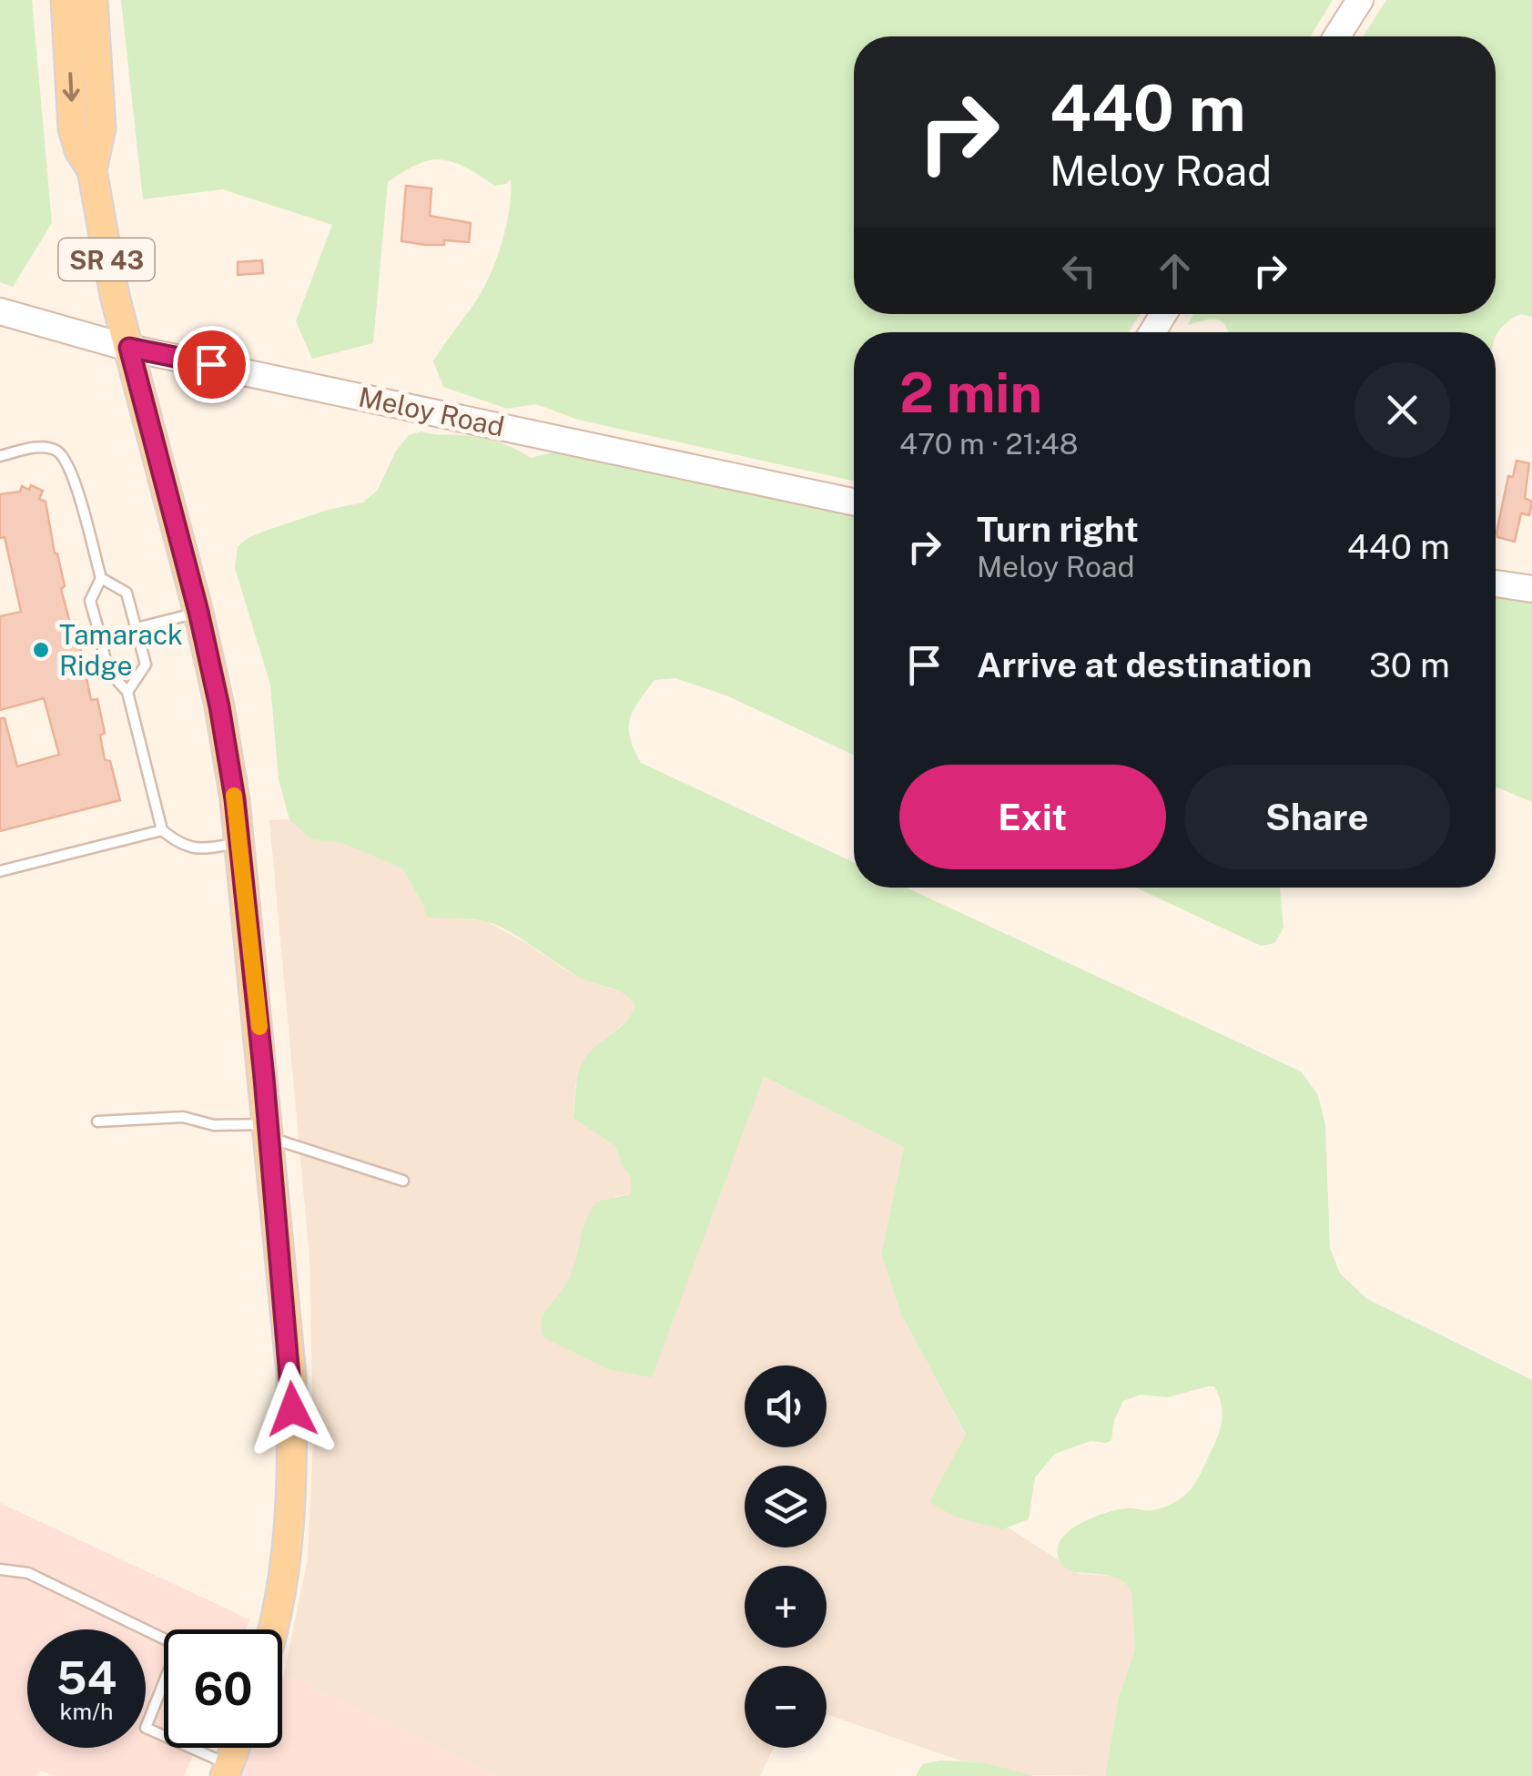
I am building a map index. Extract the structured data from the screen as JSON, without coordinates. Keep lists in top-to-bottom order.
{
  "streets": {
    "main road": ["SR 43"],
    "street": ["Meloy Road"]
  },
  "crossings": [
    ["SR 43", "Meloy Road"]
  ],
  "places": ["Tamarack Ridge"],
  "page": {
    "turn": ["440 m", "Meloy Road"],
    "heading": ["2 min", "470 m · 21:48"],
    "list": [
      {
        "name": "Turn right",
        "note": "Meloy Road",
        "value": "440 m"
      },
      {
        "name": "Arrive at destination",
        "value": "30 m"
      }
    ],
    "buttons": ["Exit", "Share"],
    "map_buttons": ["+", "−"],
    "speed": "54 km/h",
    "limit": "60"
  }
}
